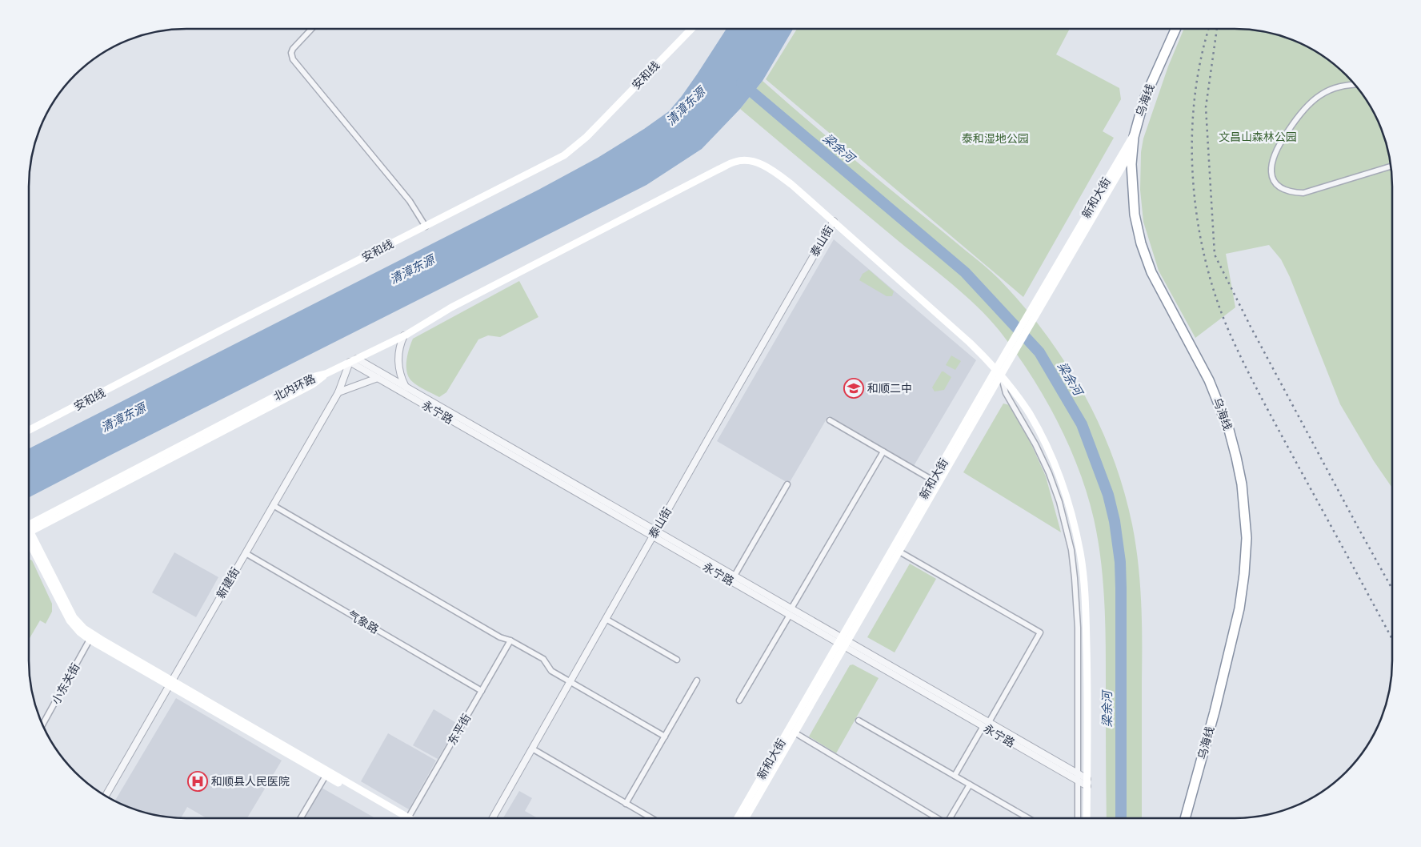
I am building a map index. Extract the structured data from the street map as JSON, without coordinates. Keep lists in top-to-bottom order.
{
  "streets": {
    "highway": ["乌海线"],
    "main road": ["安和线", "新和大街", "北内环路"],
    "street": [
      "泰山街",
      "永宁路",
      "新建街",
      "气象路",
      "小东关街",
      "东平街"
    ]
  },
  "crossings": [
    ["乌海线", "新和大街"],
    ["新和大街", "北内环路"],
    ["新和大街", "永宁路"],
    ["泰山街", "北内环路"],
    ["泰山街", "永宁路"],
    ["北内环路", "永宁路"],
    ["北内环路", "新建街"],
    ["永宁路", "新建街"],
    ["新建街", "气象路"],
    ["气象路", "东平街"]
  ],
  "water": ["清漳东源", "梁余河"],
  "parks": ["文昌山森林公园", "泰和湿地公园"],
  "places": {
    "school or university": ["和顺二中"],
    "hospital": ["和顺县人民医院"]
  }
}
